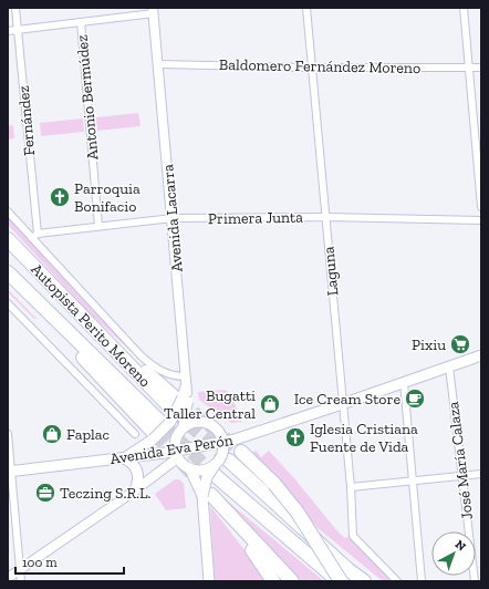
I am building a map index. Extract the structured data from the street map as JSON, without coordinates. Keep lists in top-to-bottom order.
{
  "streets": {
    "highway": ["Autopista Perito Moreno"],
    "main road": ["Avenida Eva Perón"],
    "street": [
      "Baldomero Fernández Moreno",
      "Antonio Bermúdez",
      "Fernández",
      "Avenida Lacarra",
      "Primera Junta",
      "Laguna",
      "José María Calaza"
    ]
  },
  "crossings": [
    ["Baldomero Fernández Moreno", "Avenida Lacarra"],
    ["Baldomero Fernández Moreno", "Laguna"],
    ["Antonio Bermúdez", "Primera Junta"],
    ["Fernández", "Primera Junta"],
    ["Avenida Lacarra", "Primera Junta"],
    ["Primera Junta", "Laguna"],
    ["Laguna", "Avenida Eva Perón"],
    ["Avenida Eva Perón", "José María Calaza"]
  ],
  "places": {
    "church": ["Parroquia Bonifacio", "Iglesia Cristiana Fuente de Vida"],
    "supermarket": ["Pixiu"],
    "cafe": ["Ice Cream Store"],
    "shop": ["Bugatti Taller Central", "Faplac"],
    "office": ["Teczing S.R.L."]
  },
  "scale_bar": "100 m",
  "north": "top right"
}
